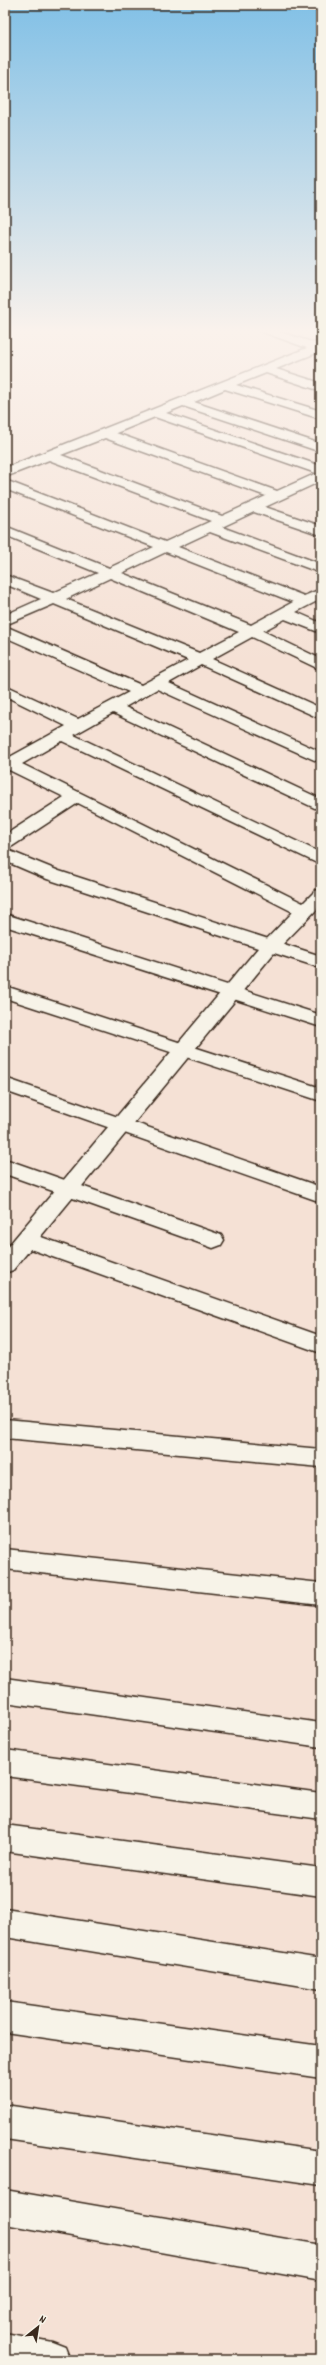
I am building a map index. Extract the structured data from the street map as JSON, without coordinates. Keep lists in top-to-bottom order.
{
  "north": "top right"
}
